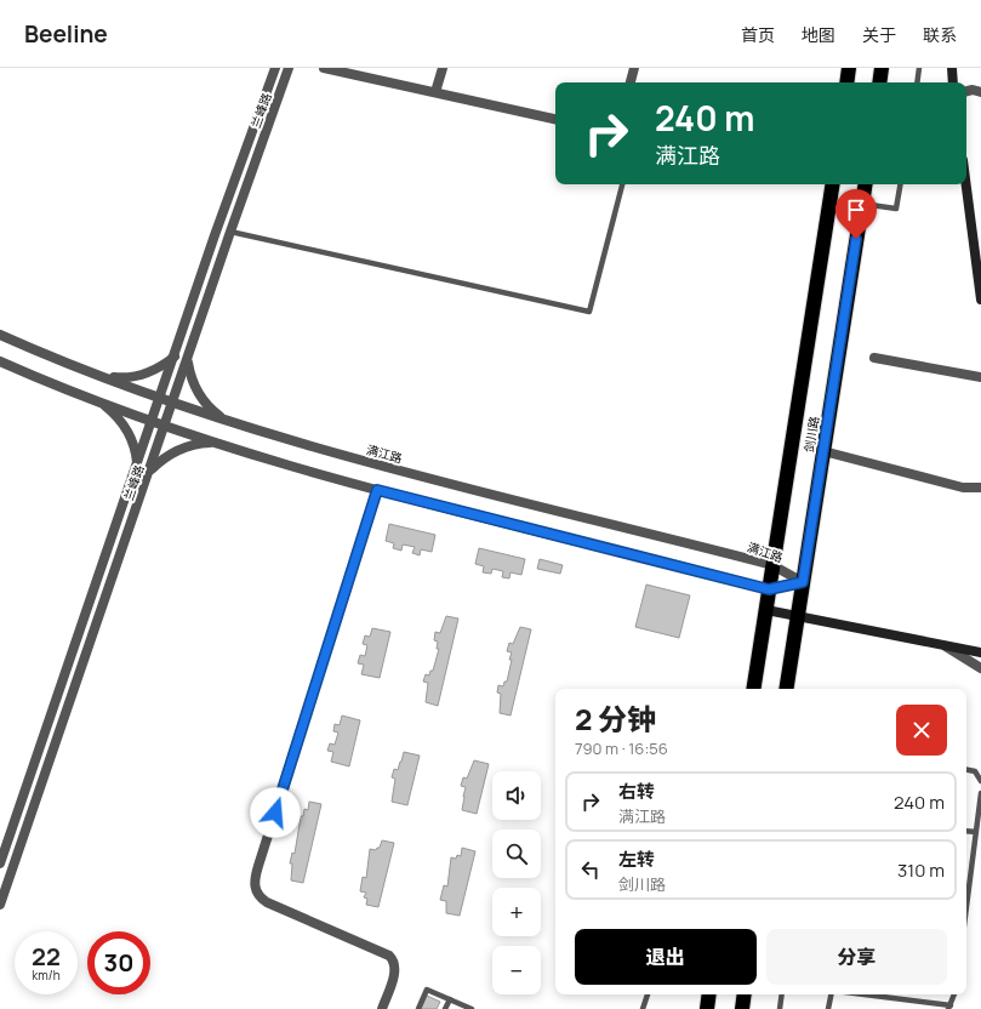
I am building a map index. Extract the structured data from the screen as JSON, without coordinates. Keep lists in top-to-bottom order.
{
  "streets": {
    "highway": ["剑川路"],
    "street": ["兰峰路", "满江路"]
  },
  "crossings": [
    ["兰峰路", "满江路"],
    ["剑川路", "满江路"]
  ],
  "page": {
    "header": "Beeline",
    "nav": [
      "首页",
      "地图",
      "关于",
      "联系"
    ],
    "turn": ["240 m", "满江路"],
    "heading": ["2 分钟", "790 m · 16:56"],
    "map_buttons": ["+", "−"],
    "list": [
      {
        "name": "右转",
        "note": "满江路",
        "value": "240 m"
      },
      {
        "name": "左转",
        "note": "剑川路",
        "value": "310 m"
      }
    ],
    "buttons": ["退出", "分享"],
    "speed": "22 km/h",
    "limit": "30"
  }
}
